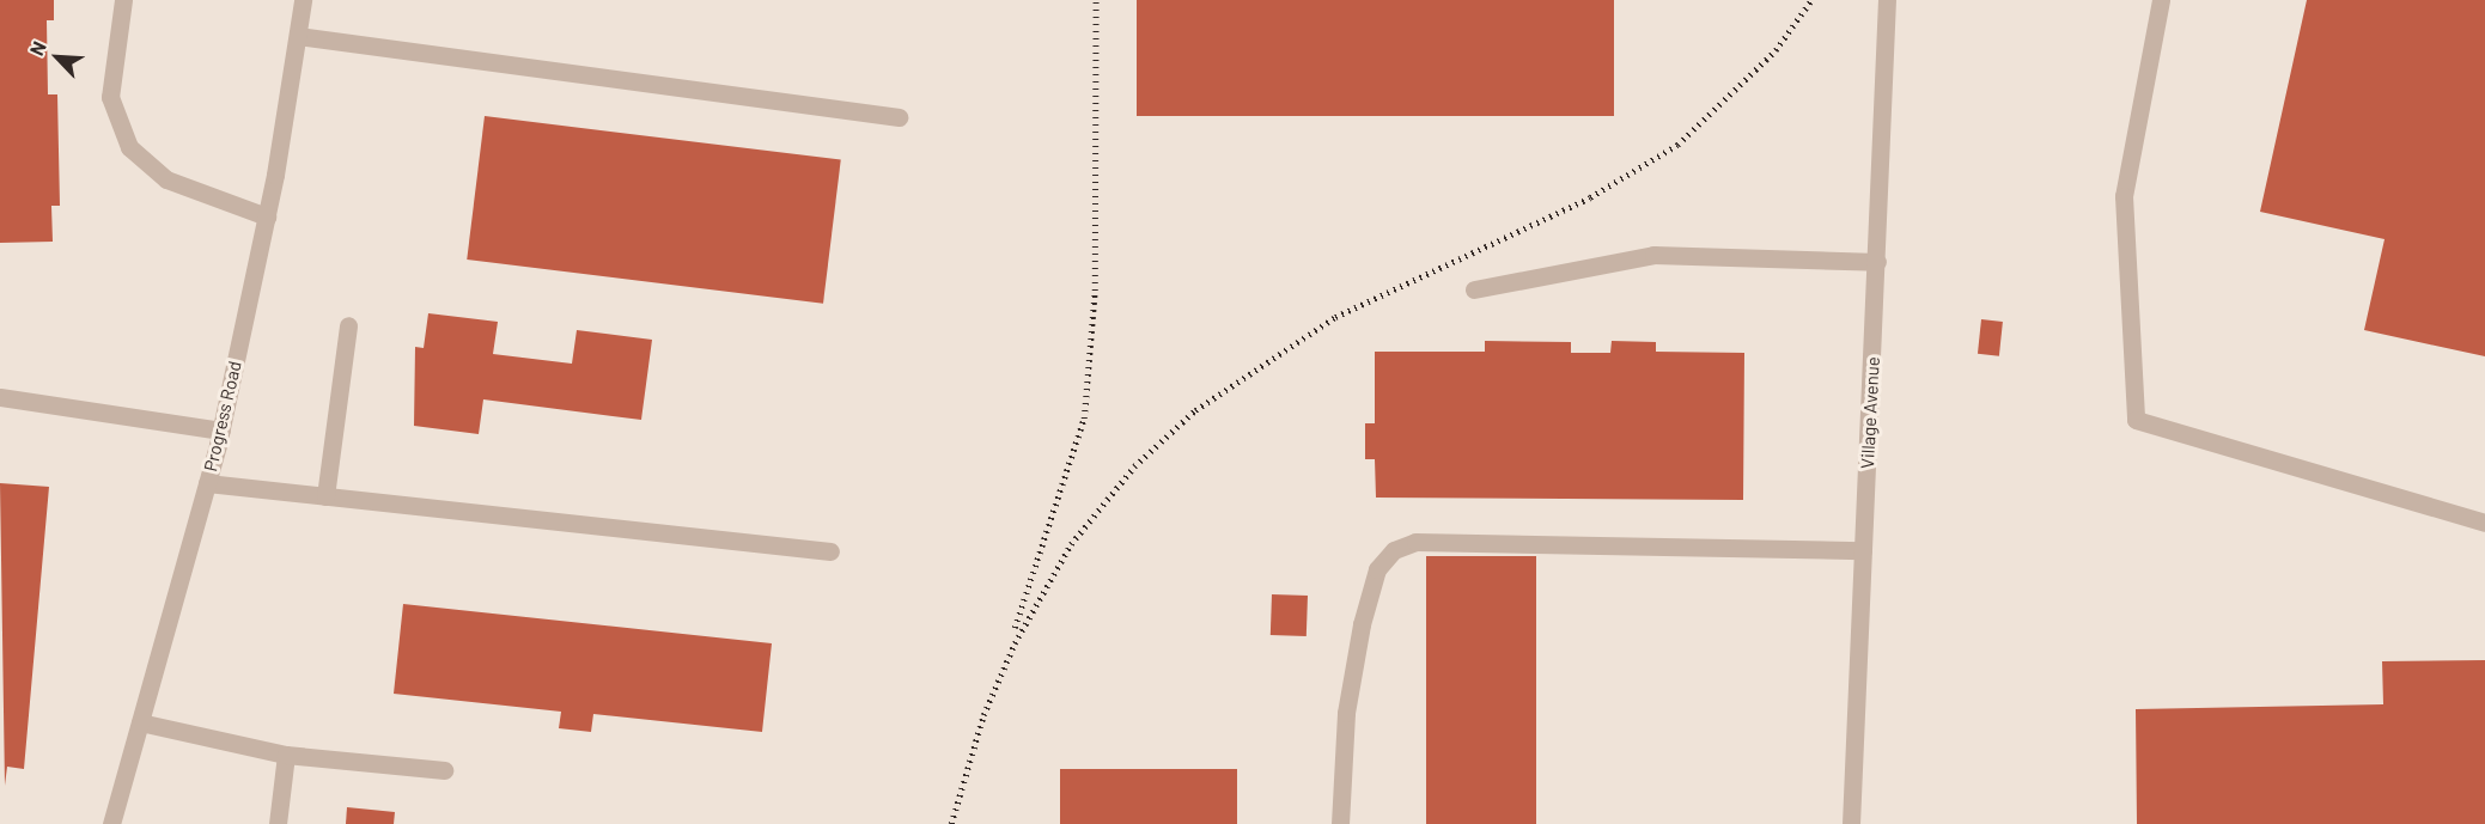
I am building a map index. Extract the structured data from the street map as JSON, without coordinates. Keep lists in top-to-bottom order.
{
  "streets": {
    "street": ["Village Avenue", "Progress Road"]
  },
  "north": "top left"
}
